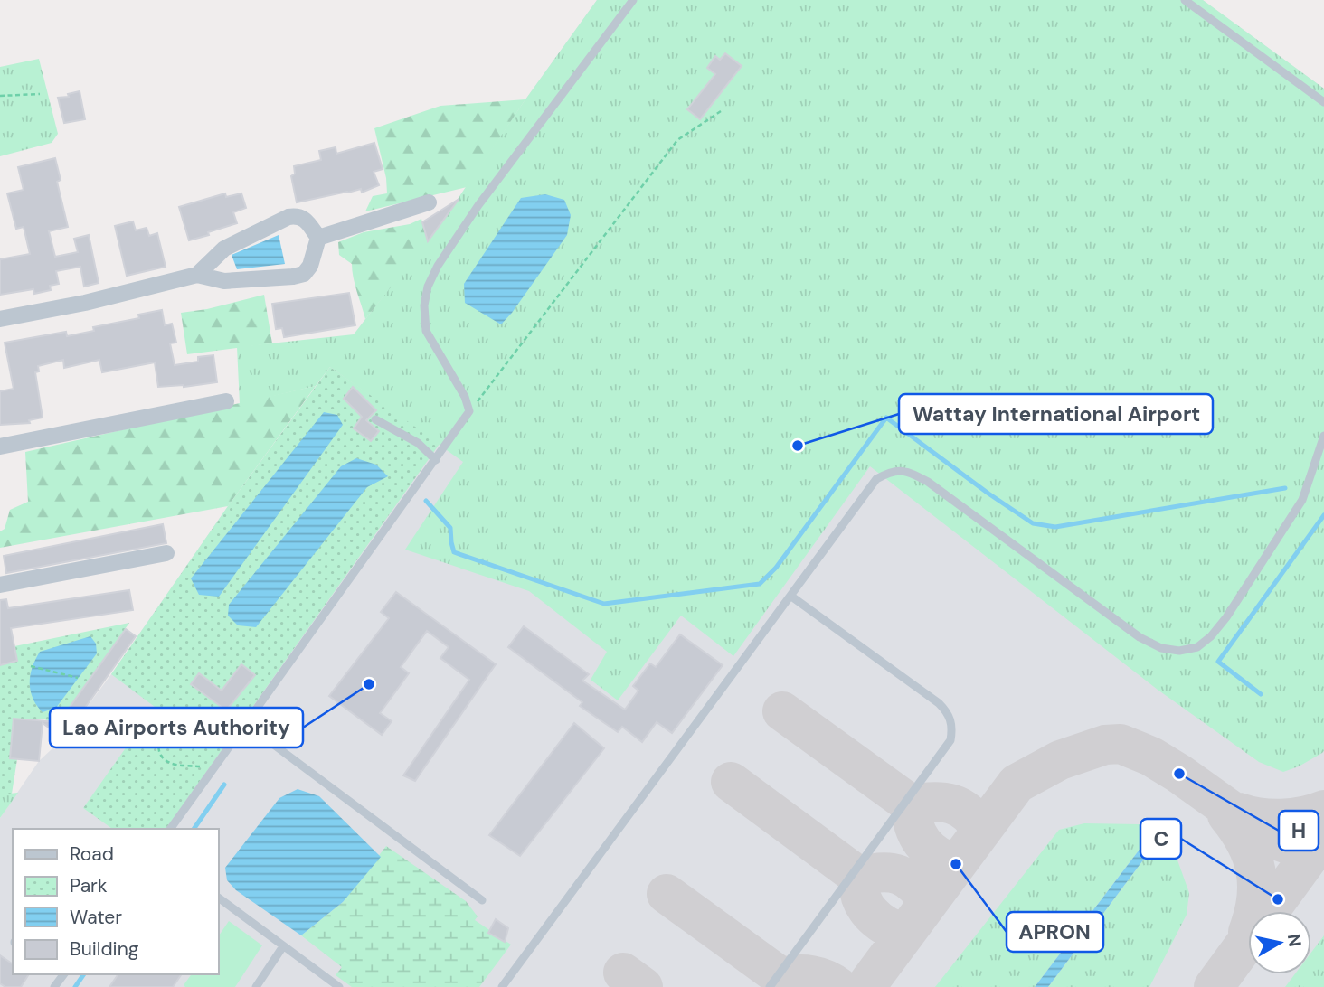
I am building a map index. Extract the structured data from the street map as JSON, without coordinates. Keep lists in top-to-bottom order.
{
  "places": [
    "Wattay International Airport",
    "Lao Airports Authority",
    "H",
    "APRON",
    "C"
  ],
  "legend": [
    "Road",
    "Park",
    "Water",
    "Building"
  ],
  "north": "right"
}
